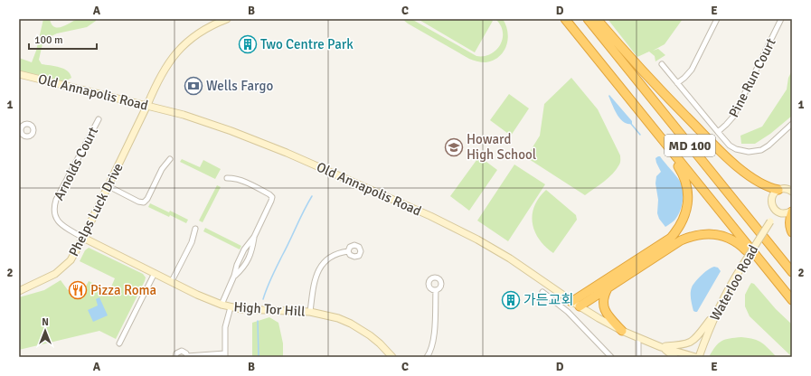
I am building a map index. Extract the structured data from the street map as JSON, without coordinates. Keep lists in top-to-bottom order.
{
  "streets": {
    "highway": ["MD 100"],
    "main road": [
      "Old Annapolis Road",
      "Phelps Luck Drive",
      "Waterloo Road",
      "High Tor Hill"
    ],
    "street": ["Pine Run Court", "Arnolds Court"]
  },
  "crossings": [
    ["Old Annapolis Road", "Phelps Luck Drive"],
    ["Arnolds Court", "Phelps Luck Drive"],
    ["Arnolds Court", "High Tor Hill"],
    ["Phelps Luck Drive", "High Tor Hill"]
  ],
  "places": {
    "building": ["Two Centre Park", "가든교회"],
    "bank": ["Wells Fargo"],
    "school or university": ["Howard High School"],
    "restaurant": ["Pizza Roma"]
  },
  "scale_bar": "100 m",
  "north": "top",
  "grid": {
    "columns": [
      "A",
      "B",
      "C",
      "D",
      "E"
    ],
    "rows": ["1", "2"]
  }
}
